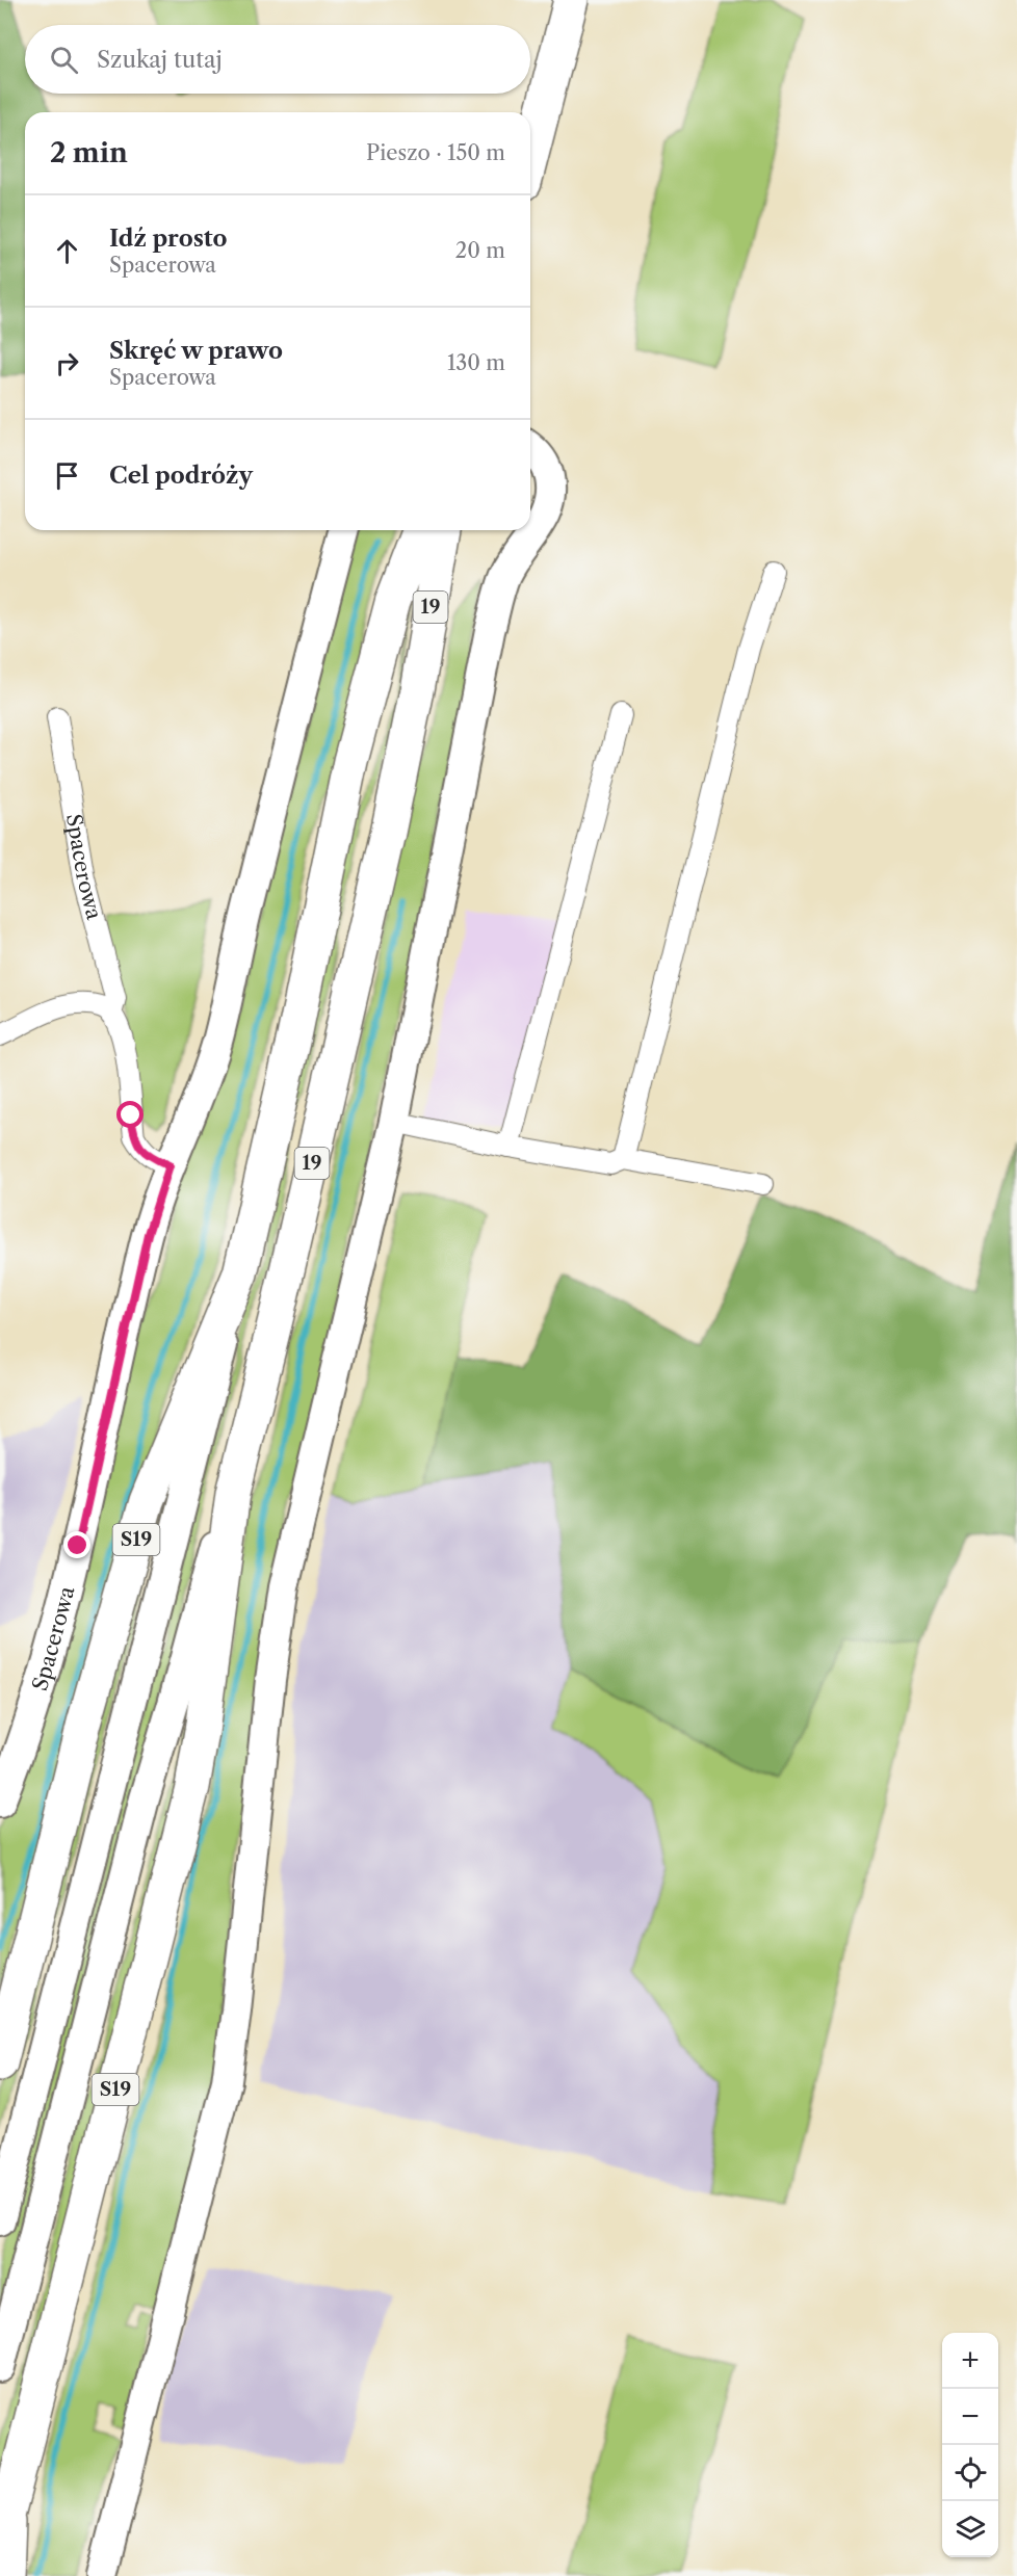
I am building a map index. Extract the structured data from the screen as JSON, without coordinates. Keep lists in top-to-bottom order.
{
  "streets": {
    "highway": ["19", "S19"],
    "street": ["Spacerowa"]
  },
  "crossings": [
    ["19", "S19"]
  ],
  "page": {
    "search": "Szukaj tutaj",
    "heading": ["2 min", "Pieszo · 150 m"],
    "list": [
      ["Idź prosto", "Spacerowa", "20 m"],
      ["Skręć w prawo", "Spacerowa", "130 m"],
      "Cel podróży"
    ],
    "map_buttons": ["+", "−"]
  }
}
